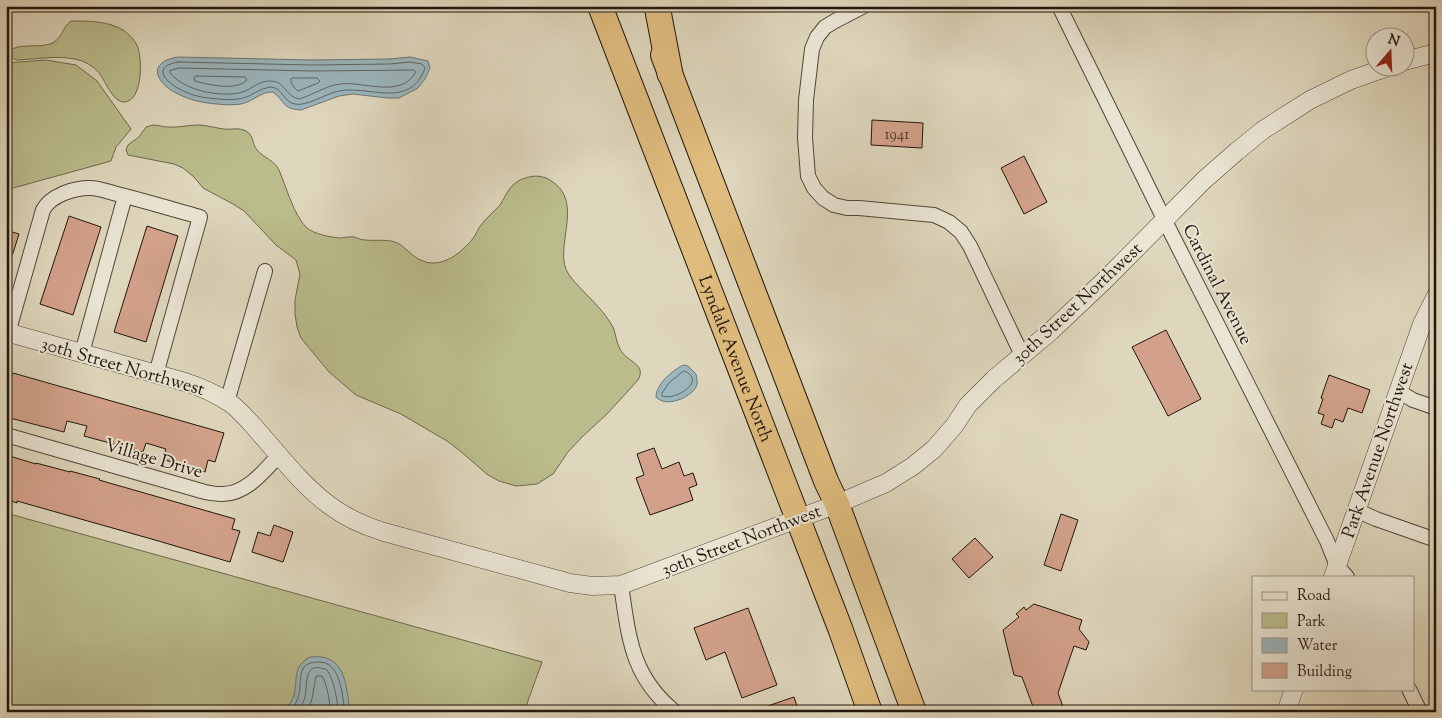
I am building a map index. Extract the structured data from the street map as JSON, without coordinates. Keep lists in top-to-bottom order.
{
  "streets": {
    "highway": ["Lyndale Avenue North"],
    "street": [
      "Cardinal Avenue",
      "30th Street Northwest",
      "Park Avenue Northwest",
      "Village Drive"
    ]
  },
  "crossings": [
    ["Cardinal Avenue", "30th Street Northwest"],
    ["Cardinal Avenue", "Park Avenue Northwest"],
    ["30th Street Northwest", "Lyndale Avenue North"],
    ["30th Street Northwest", "Village Drive"]
  ],
  "house_numbers": ["1941"],
  "legend": [
    "Road",
    "Park",
    "Water",
    "Building"
  ],
  "north": "top"
}
